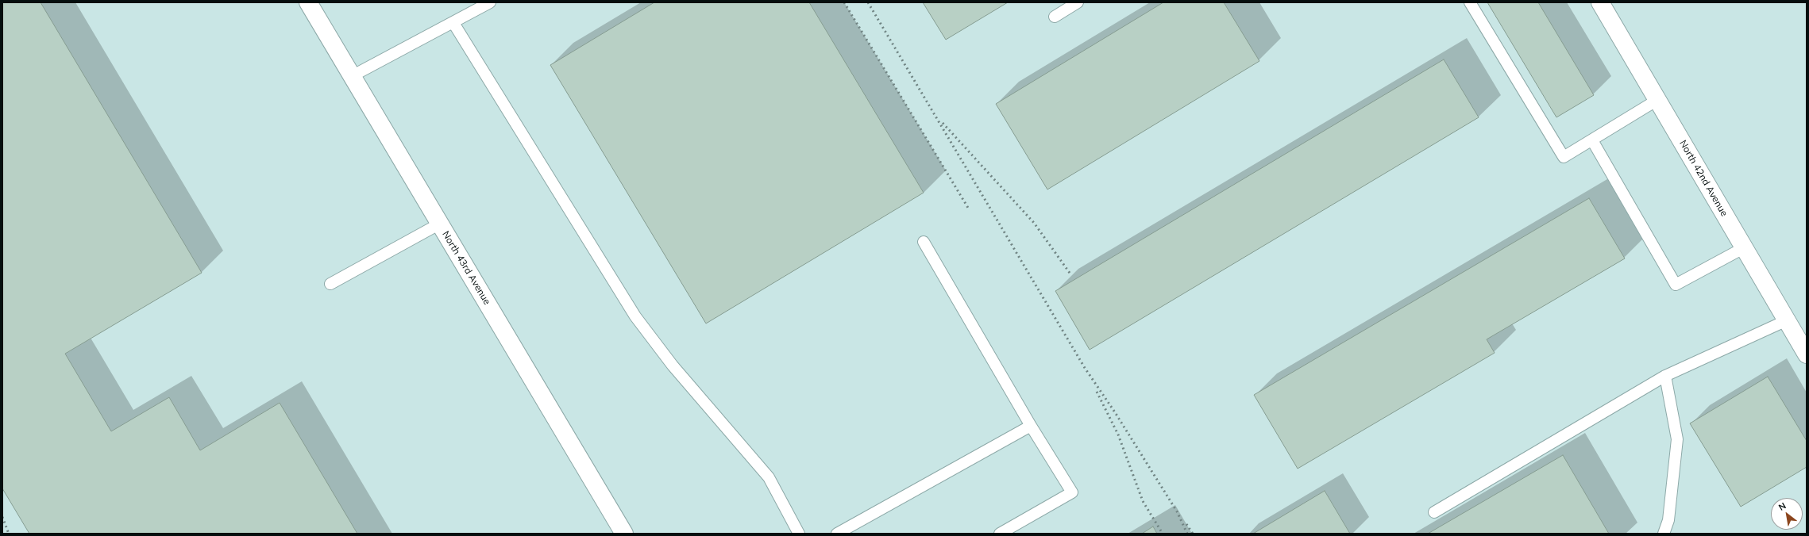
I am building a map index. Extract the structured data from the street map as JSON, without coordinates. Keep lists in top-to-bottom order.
{
  "streets": {
    "main road": ["North 42nd Avenue", "North 43rd Avenue"]
  },
  "north": "top left"
}
